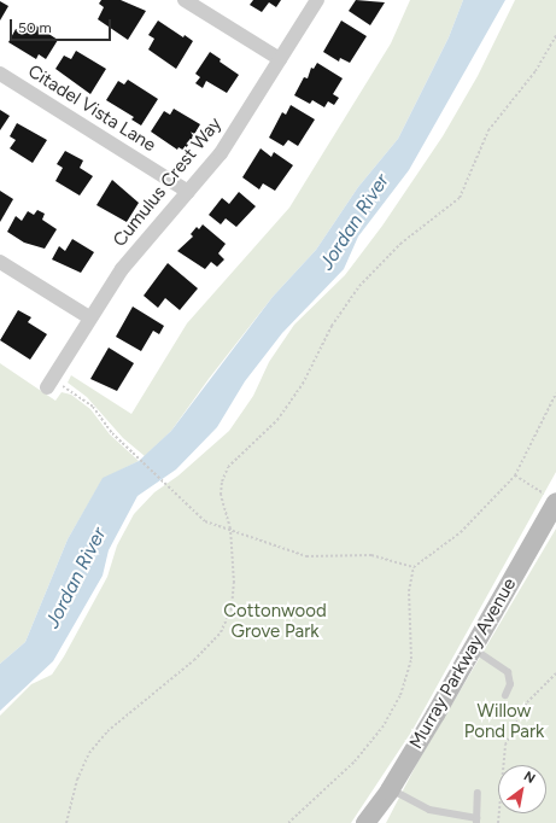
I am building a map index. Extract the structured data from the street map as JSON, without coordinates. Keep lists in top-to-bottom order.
{
  "streets": {
    "street": ["Citadel Vista Lane", "Cumulus Crest Way", "Murray Parkway Avenue"]
  },
  "crossings": [
    ["Citadel Vista Lane", "Cumulus Crest Way"]
  ],
  "water": ["Jordan River"],
  "parks": ["Cottonwood Grove Park", "Willow Pond Park"],
  "scale_bar": "50 m",
  "north": "top right"
}
